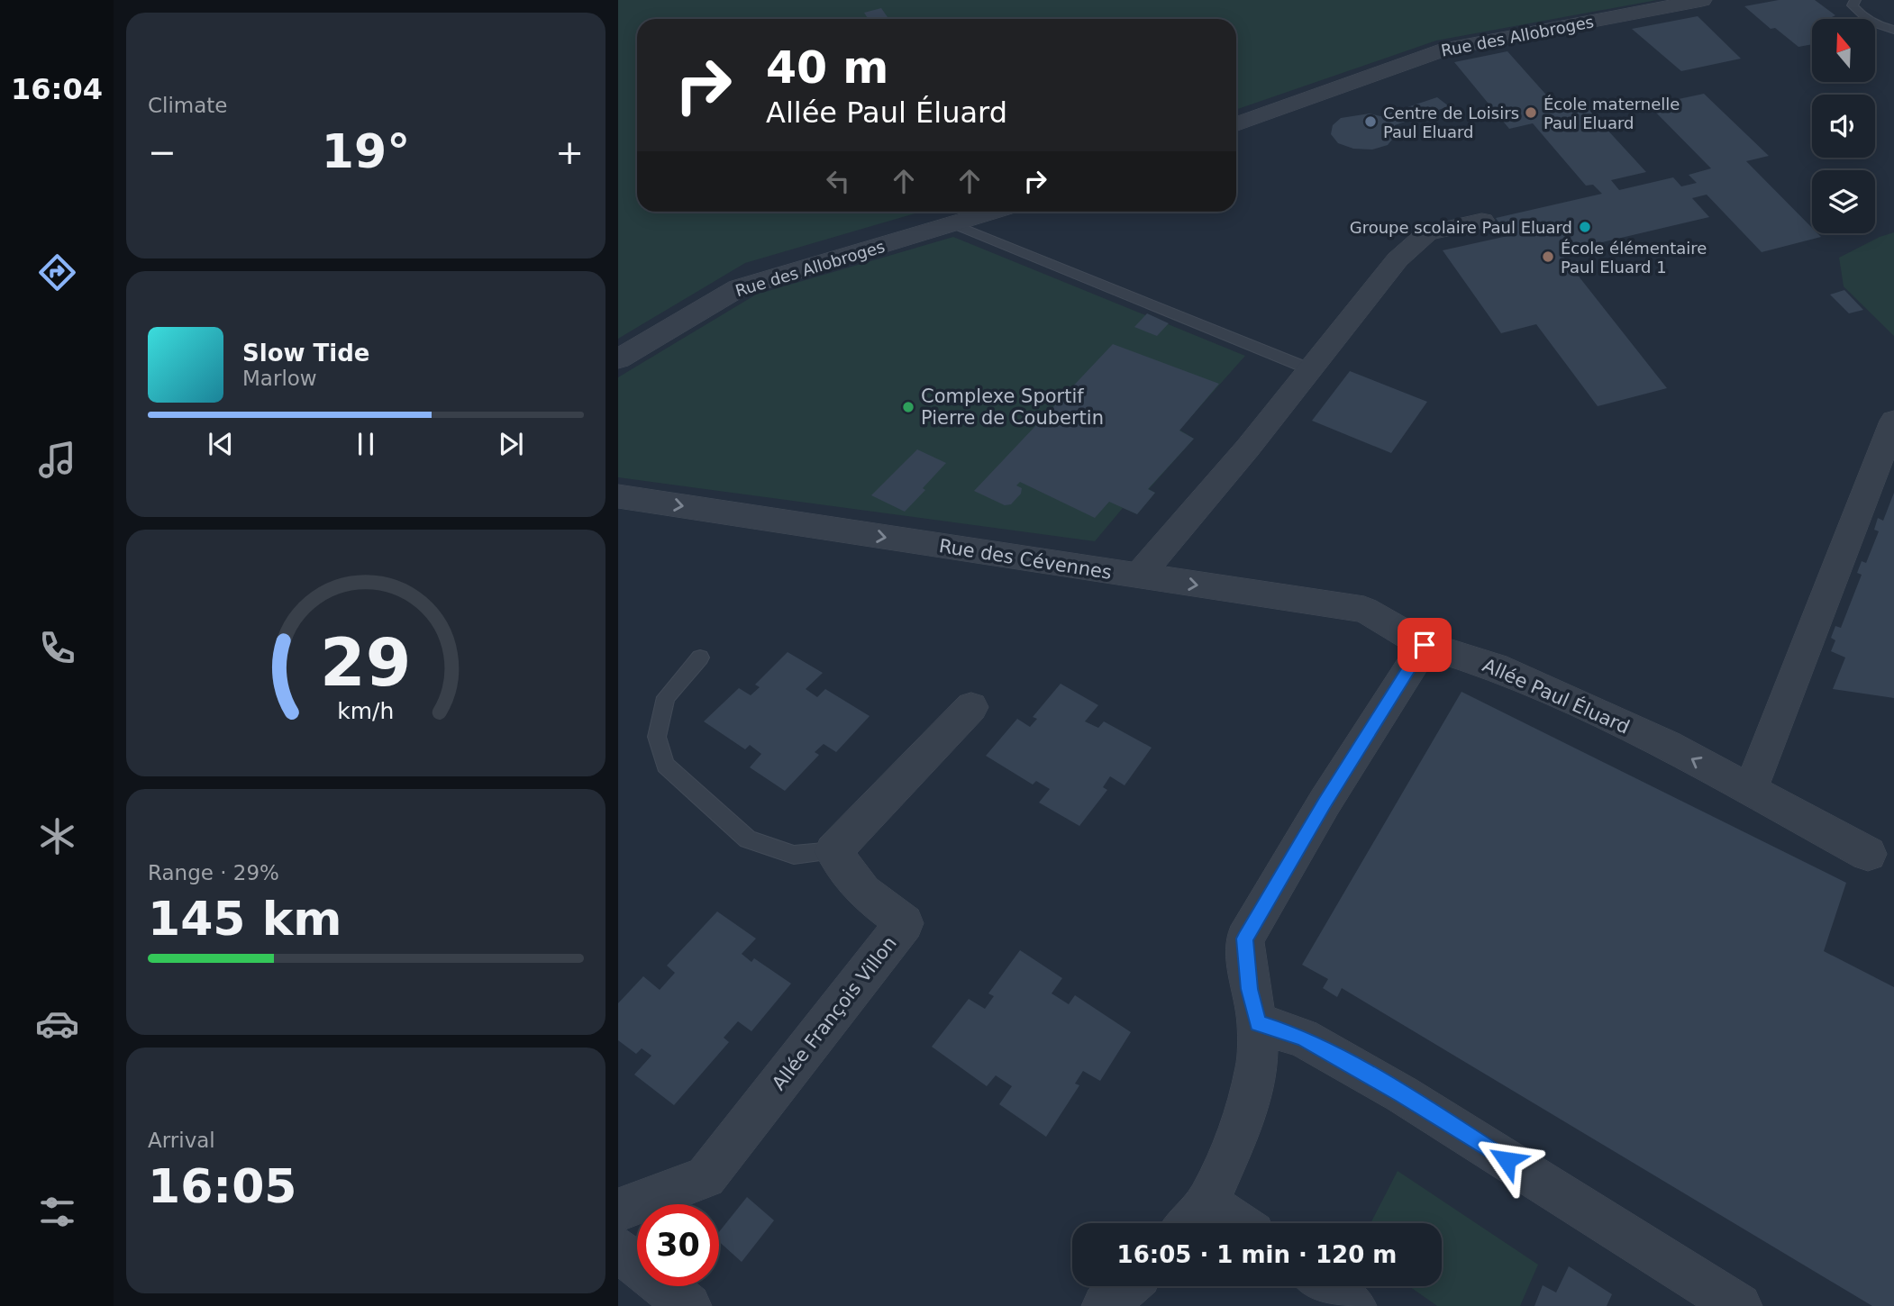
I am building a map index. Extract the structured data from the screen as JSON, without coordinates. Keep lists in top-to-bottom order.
{
  "streets": {
    "street": [
      "Rue des Allobroges",
      "Rue des Cévennes",
      "Allée Paul Éluard",
      "Allée François Villon"
    ]
  },
  "crossings": [
    ["Rue des Cévennes", "Allée Paul Éluard"]
  ],
  "one_way": ["Rue des Cévennes", "Allée Paul Éluard"],
  "places": [
    "École maternelle Paul Eluard",
    "Centre de Loisirs Paul Eluard",
    "Groupe scolaire Paul Eluard",
    "École élémentaire Paul Eluard 1",
    "Complexe Sportif Pierre de Coubertin"
  ],
  "north": "top",
  "page": {
    "tabs": "16:04",
    "tile": [
      "Climate",
      ["Range · 29%", "145 km"],
      ["Arrival", "16:05"]
    ],
    "turn": ["40 m", "Allée Paul Éluard"],
    "heat": ["−", "19°", "+"],
    "song": ["Slow Tide", "Marlow"],
    "limit": "30",
    "trip": "16:05 · 1 min · 120 m",
    "gauge": ["29", "km/h"]
  }
}
